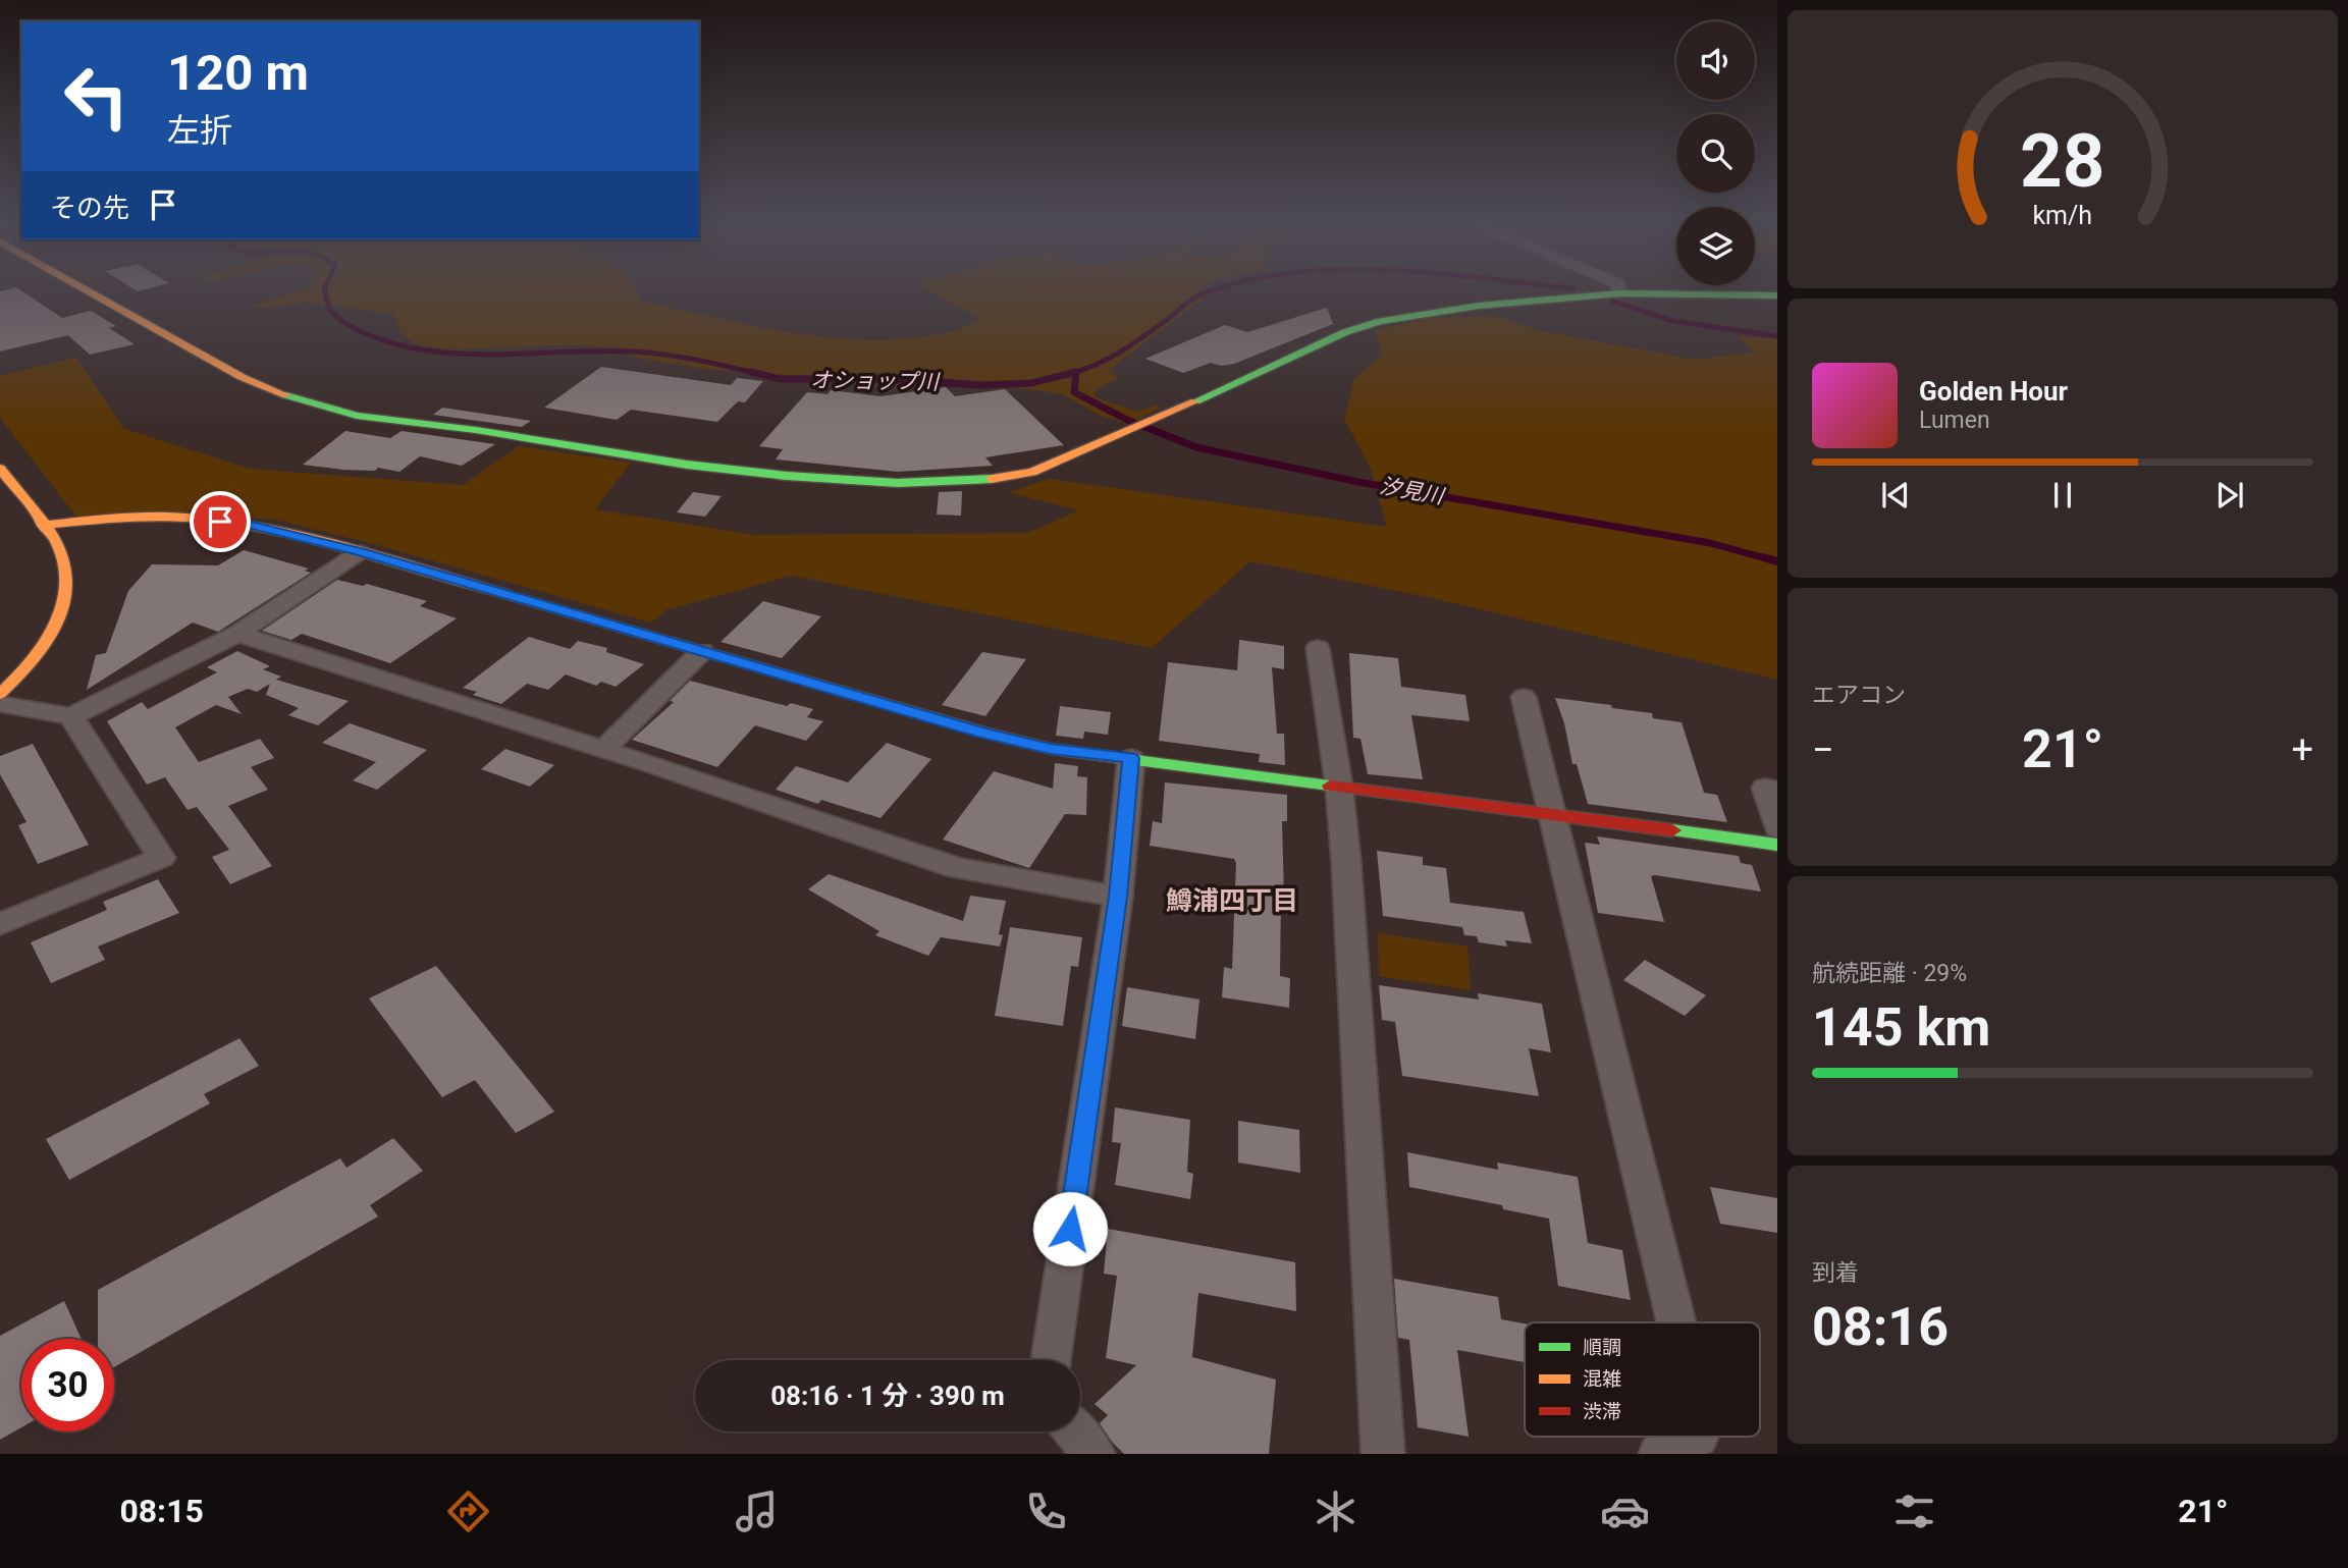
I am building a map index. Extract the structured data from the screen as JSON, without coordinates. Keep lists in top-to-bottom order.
{
  "districts": ["鱒浦四丁目"],
  "water": ["オショップ川", "汐見川"],
  "legend": ["順調", "混雑", "渋滞"],
  "page": {
    "turn": ["120 m", "左折"],
    "then": "その先",
    "song": ["Golden Hour", "Lumen"],
    "tile": [
      "エアコン",
      ["航続距離 · 29%", "145 km"],
      ["到着", "08:16"]
    ],
    "heat": ["−", "21°", "+"],
    "limit": "30",
    "trip": "08:16 · 1 分 · 390 m",
    "tabs": ["08:15", "21°"],
    "gauge": ["28", "km/h"]
  }
}
